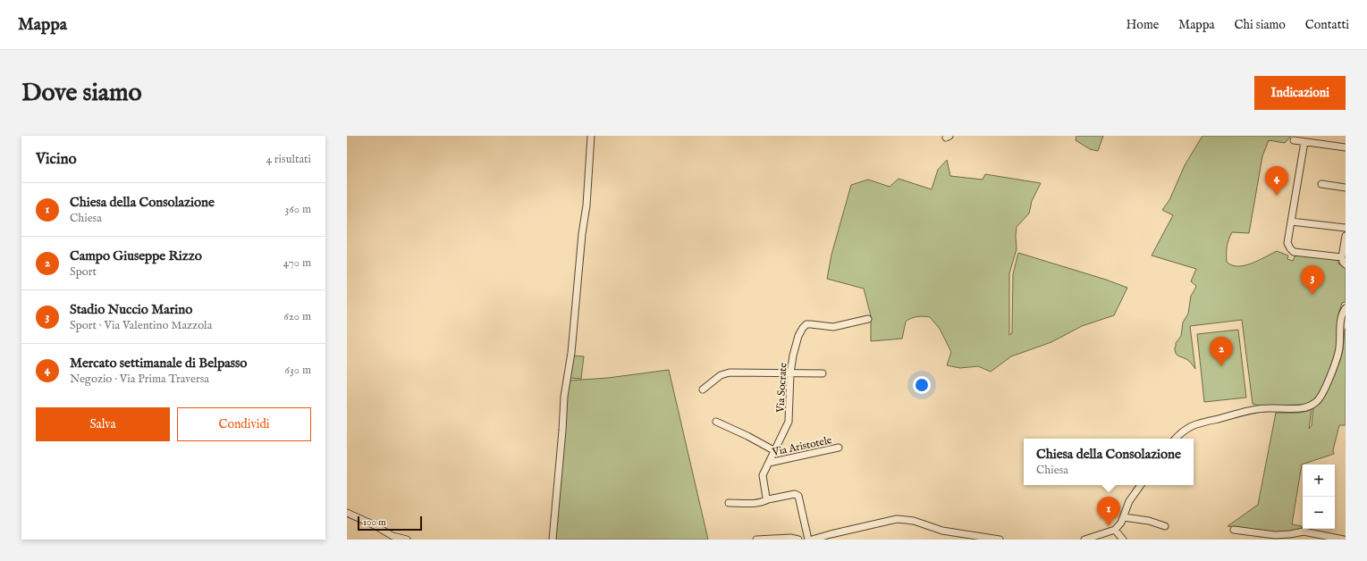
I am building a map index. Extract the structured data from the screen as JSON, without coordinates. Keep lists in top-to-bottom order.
{
  "streets": {
    "street": ["Via Socrate", "Via Aristotele"]
  },
  "crossings": [
    ["Via Socrate", "Via Aristotele"]
  ],
  "scale_bar": "100 m",
  "page": {
    "header": "Mappa",
    "nav": [
      "Home",
      "Mappa",
      "Chi siamo",
      "Contatti"
    ],
    "buttons": [
      "Indicazioni",
      ["Salva", "Condividi"]
    ],
    "title": "Dove siamo",
    "heading": ["Vicino", "4 risultati"],
    "pins": [
      "4",
      "3",
      "2",
      "1"
    ],
    "list": [
      {
        "mark": "1",
        "name": "Chiesa della Consolazione",
        "note": "Chiesa",
        "value": "360 m"
      },
      {
        "mark": "2",
        "name": "Campo Giuseppe Rizzo",
        "note": "Sport",
        "value": "470 m"
      },
      {
        "mark": "3",
        "name": "Stadio Nuccio Marino",
        "note": "Sport · Via Valentino Mazzola",
        "value": "620 m"
      },
      {
        "mark": "4",
        "name": "Mercato settimanale di Belpasso",
        "note": "Negozio · Via Prima Traversa",
        "value": "630 m"
      }
    ],
    "popup": ["Chiesa della Consolazione", "Chiesa"],
    "map_buttons": ["+", "−"],
    "scale": "100 m"
  }
}
